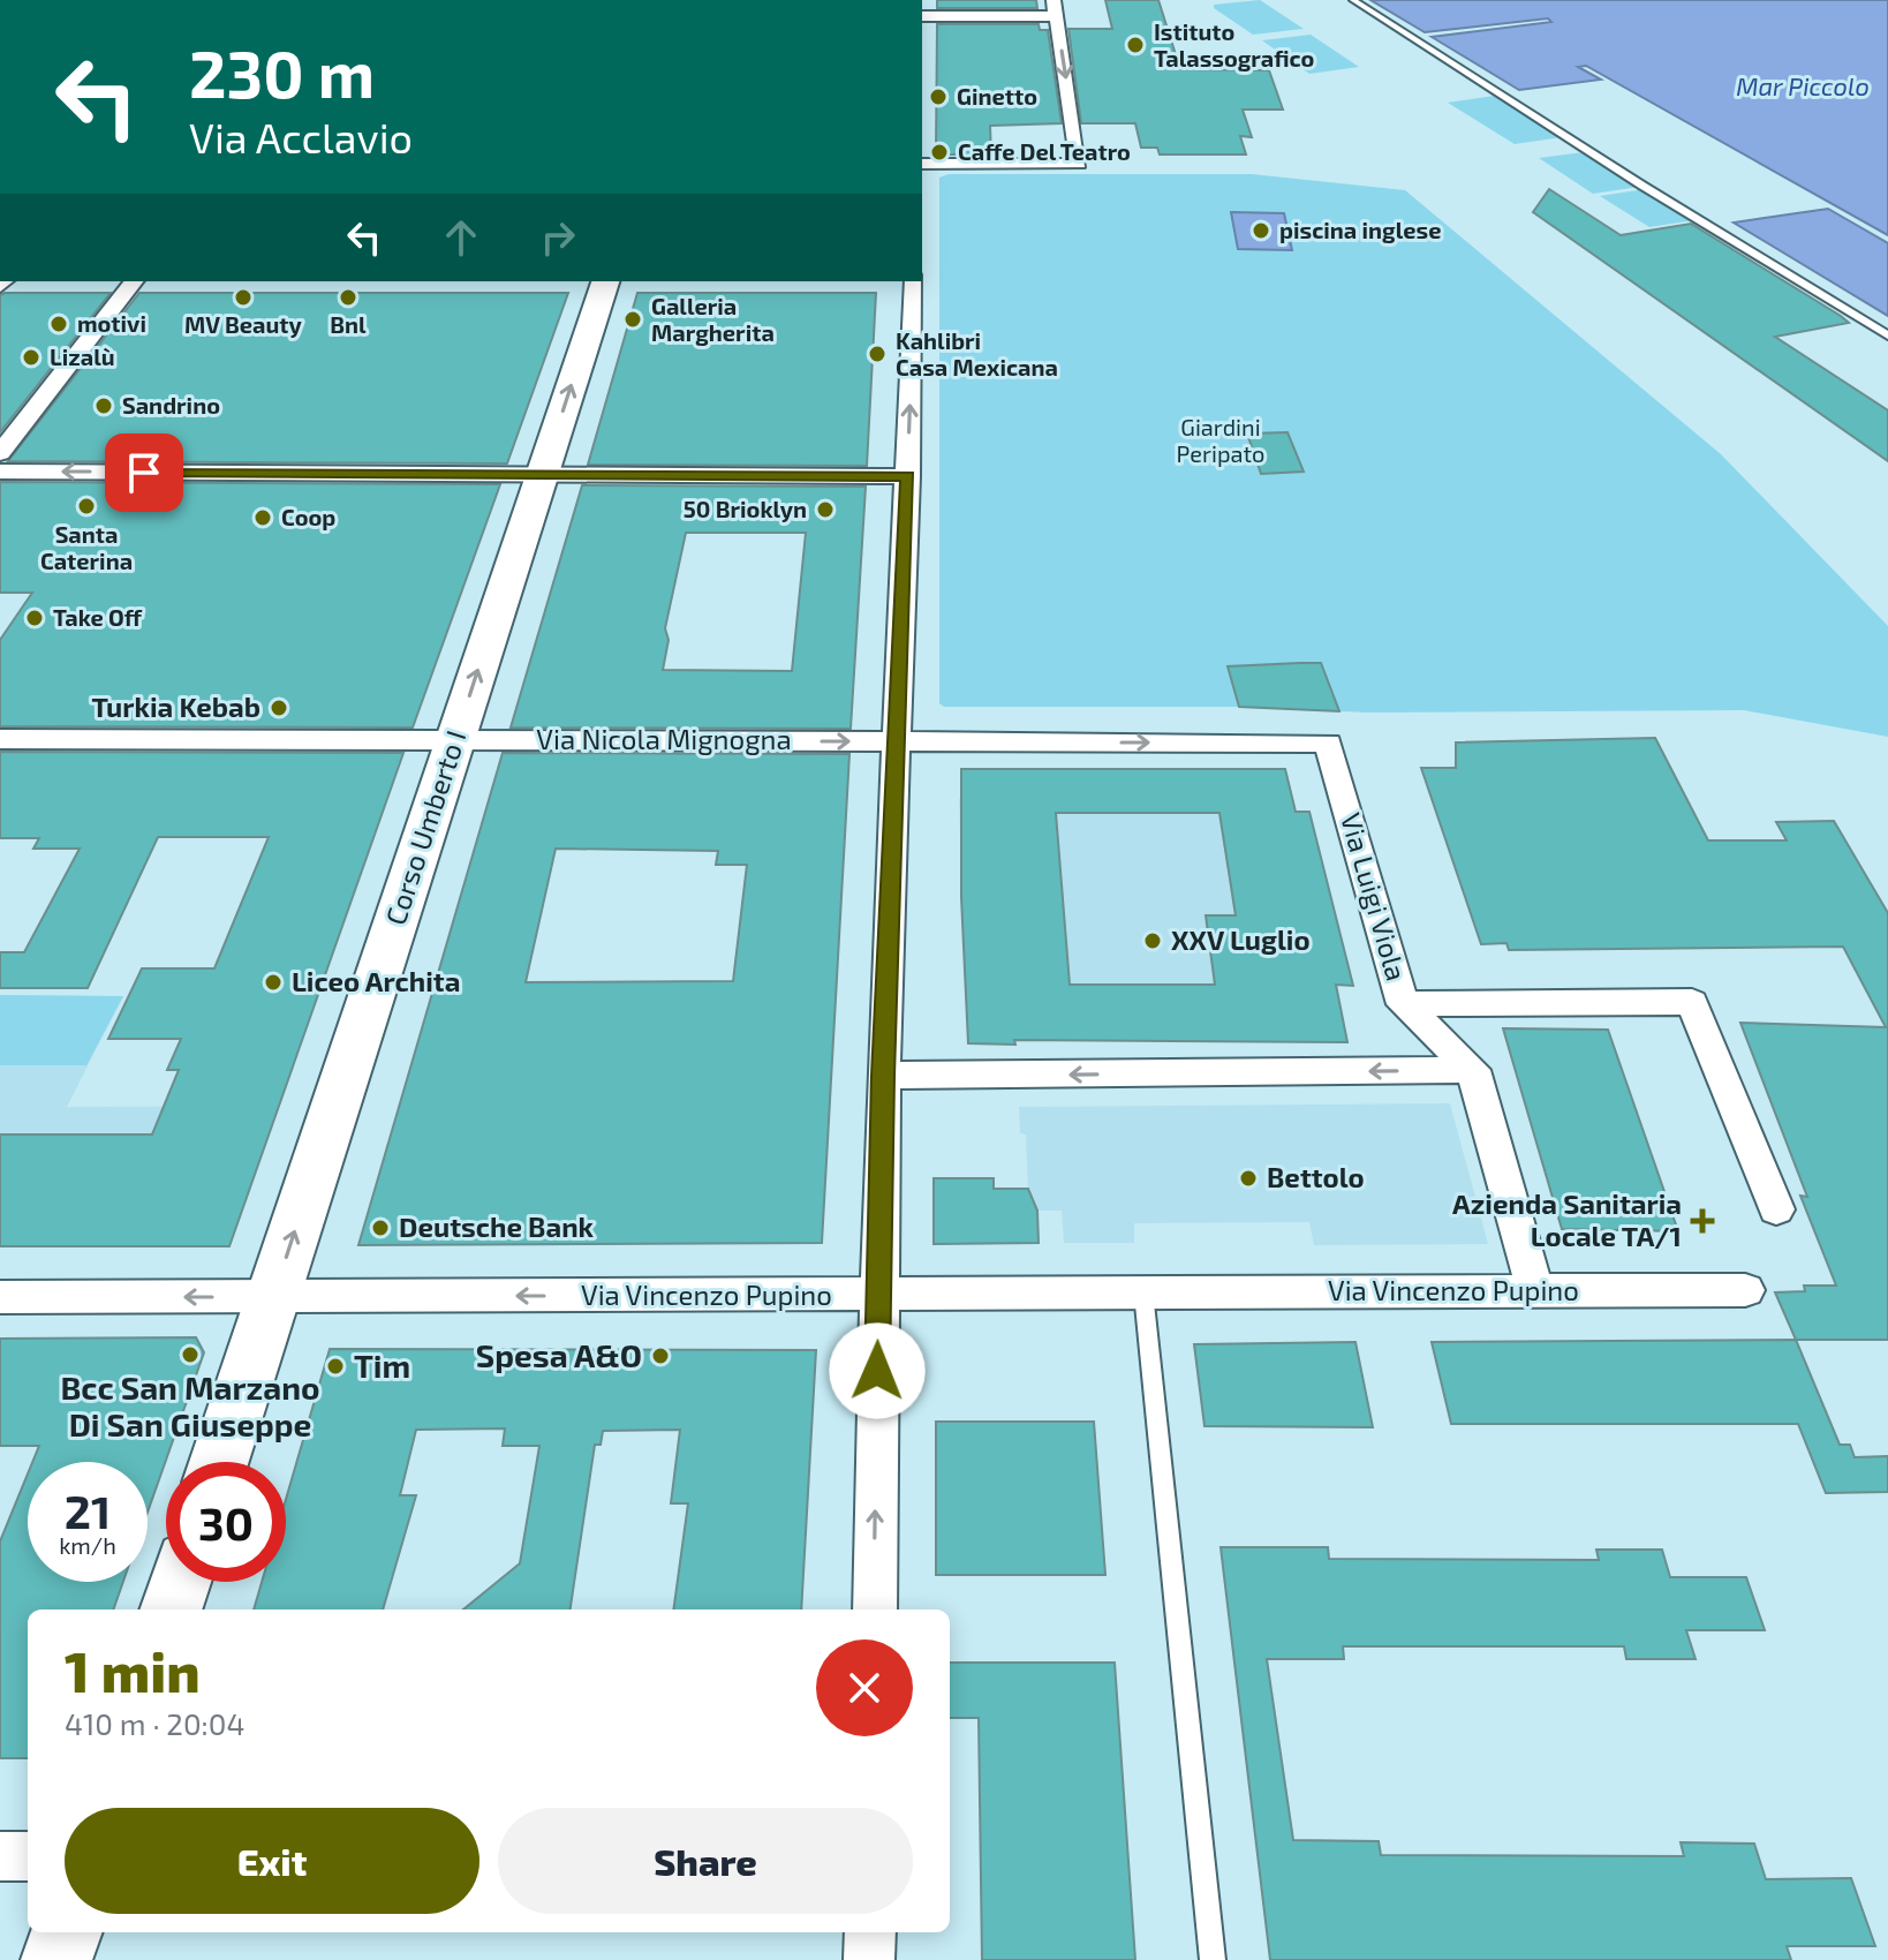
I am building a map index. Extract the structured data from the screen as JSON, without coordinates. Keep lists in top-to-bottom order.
{
  "streets": {
    "main road": ["Corso Umberto I"],
    "street": ["Via Nicola Mignogna", "Via Luigi Viola", "Via Vincenzo Pupino"]
  },
  "crossings": [
    ["Via Nicola Mignogna", "Corso Umberto I"],
    ["Via Nicola Mignogna", "Via Luigi Viola"],
    ["Corso Umberto I", "Via Vincenzo Pupino"]
  ],
  "one_way": ["Corso Umberto I", "Via Vincenzo Pupino"],
  "water": ["Mar Piccolo"],
  "parks": ["Giardini Peripato"],
  "places": {
    "other": [
      "Istituto Talassografico",
      "Ginetto",
      "Caffe Del Teatro",
      "piscina inglese",
      "MV Beauty",
      "Bnl",
      "Galleria Margherita",
      "motivi",
      "Kahlibri Casa Mexicana",
      "Lizalù",
      "Sandrino",
      "Santa Caterina",
      "50 Brioklyn",
      "Coop",
      "Take Off",
      "Turkia Kebab",
      "XXV Luglio",
      "Liceo Archita",
      "Bettolo",
      "Deutsche Bank",
      "Bcc San Marzano Di San Giuseppe",
      "Spesa A&O",
      "Tim"
    ],
    "health": ["Azienda Sanitaria Locale TA/1"]
  },
  "page": {
    "turn": ["230 m", "Via Acclavio"],
    "speed": "21 km/h",
    "limit": "30",
    "heading": ["1 min", "410 m · 20:04"],
    "buttons": ["Exit", "Share"]
  }
}
